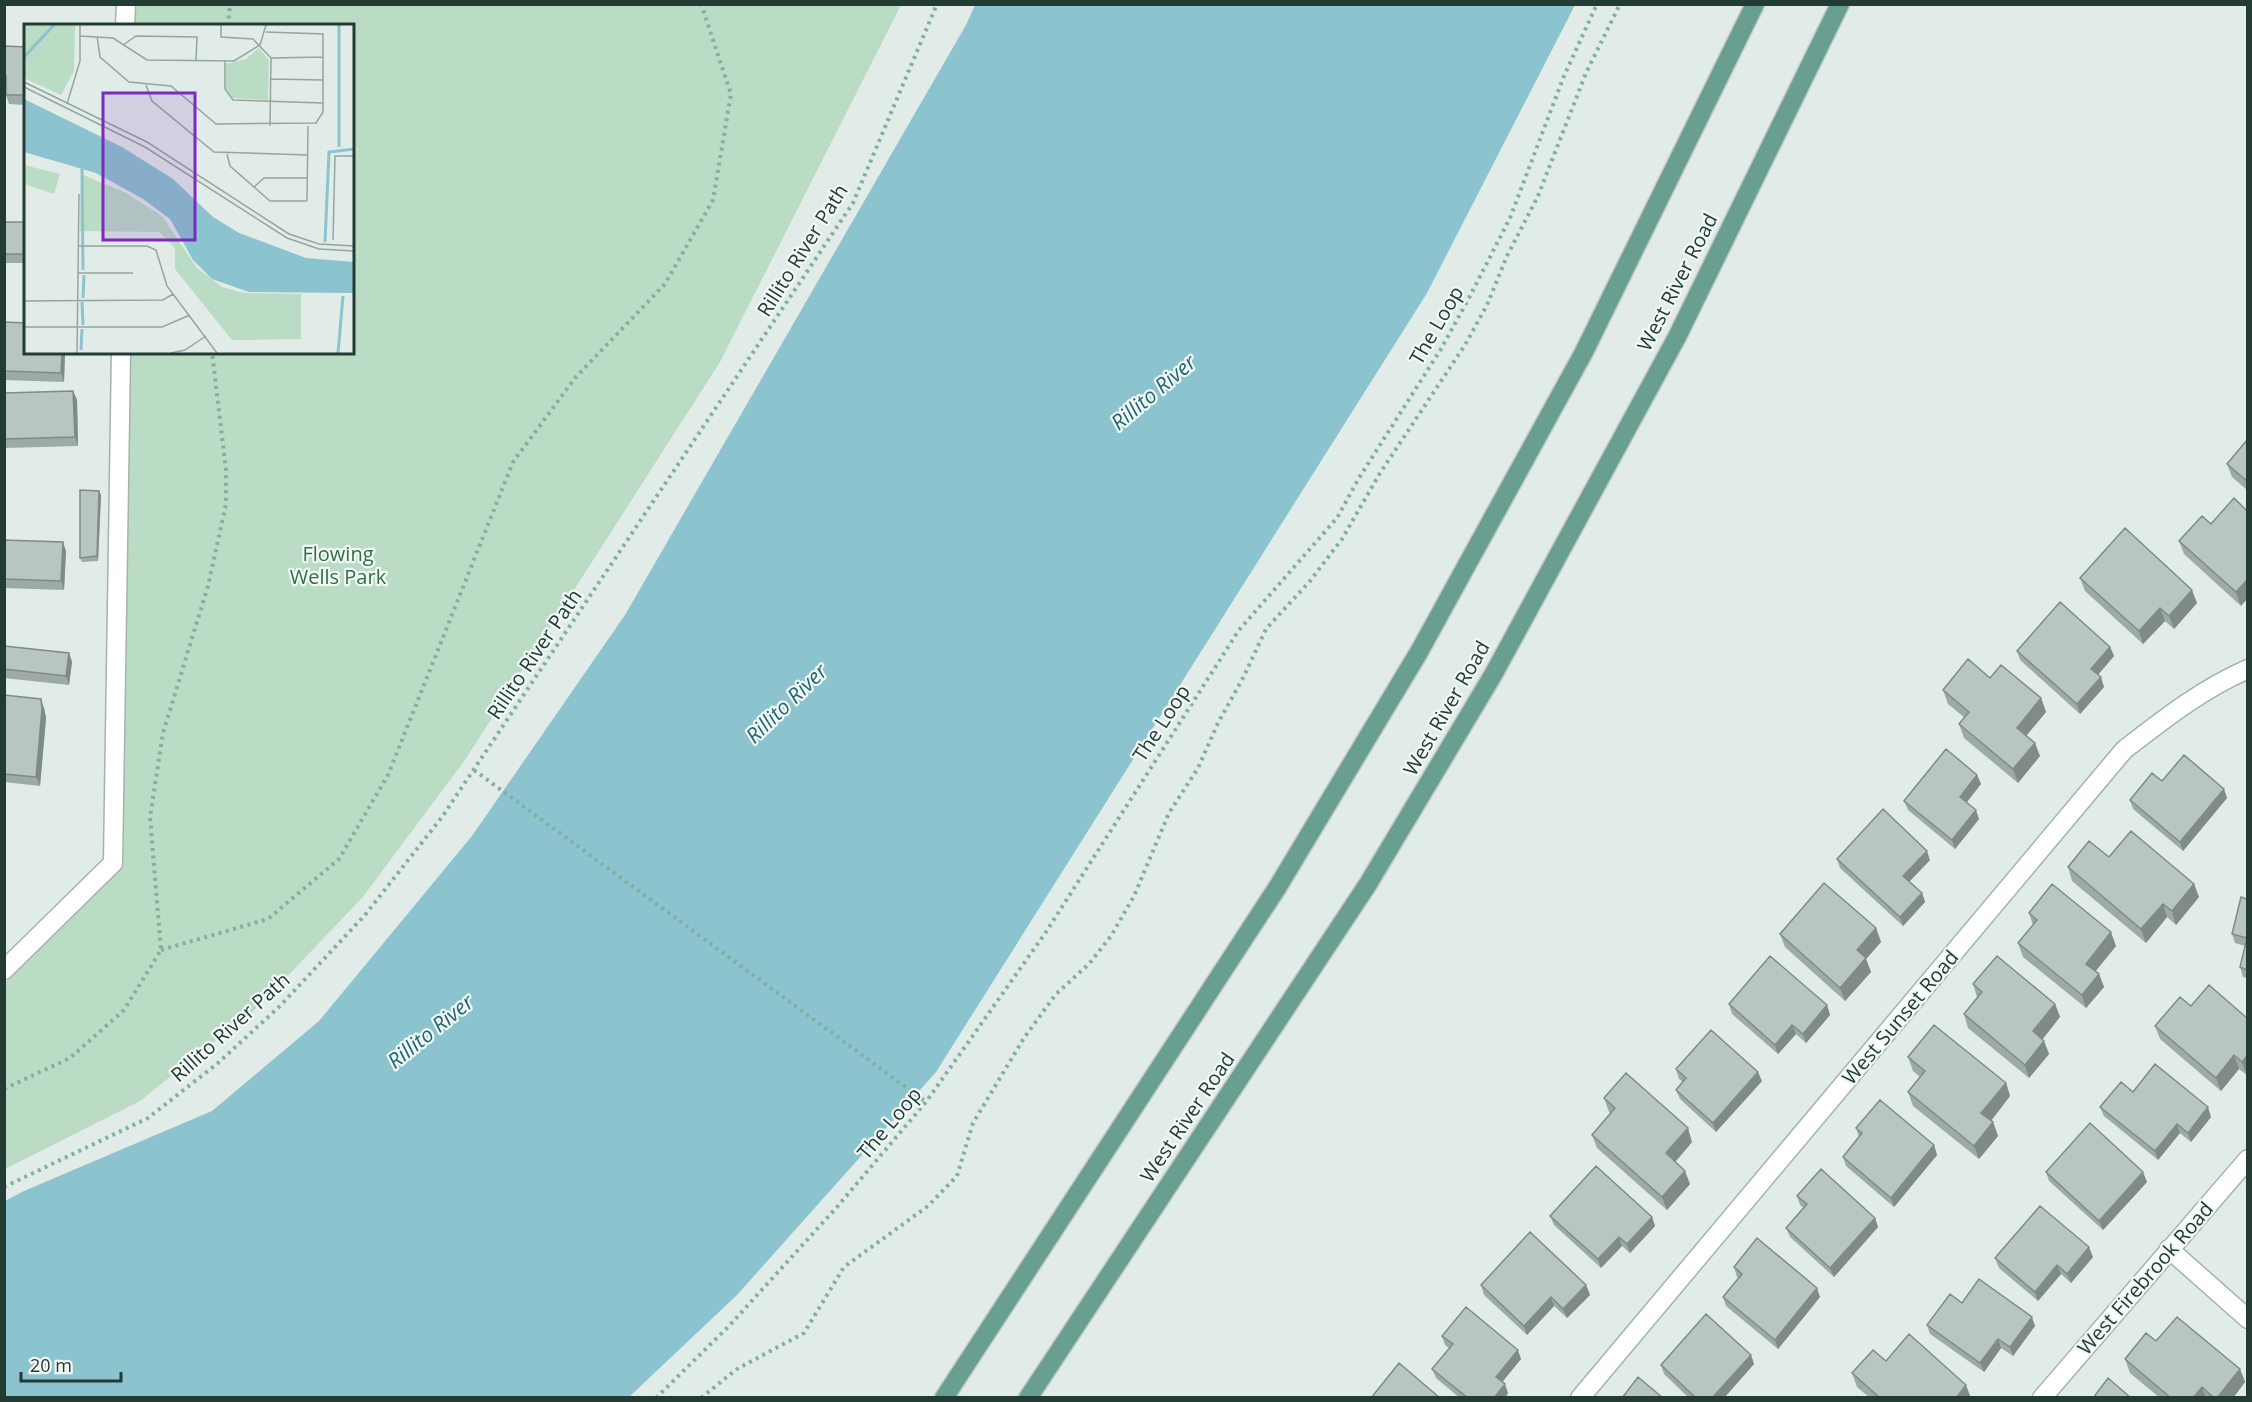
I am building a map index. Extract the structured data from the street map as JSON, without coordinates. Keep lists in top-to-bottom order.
{
  "streets": {
    "main road": ["West River Road"],
    "street": ["West Sunset Road", "West Firebrook Road"],
    "path": ["Rillito River Path", "The Loop"]
  },
  "water": ["Rillito River"],
  "parks": ["Flowing Wells Park"],
  "scale_bar": "20 m"
}
